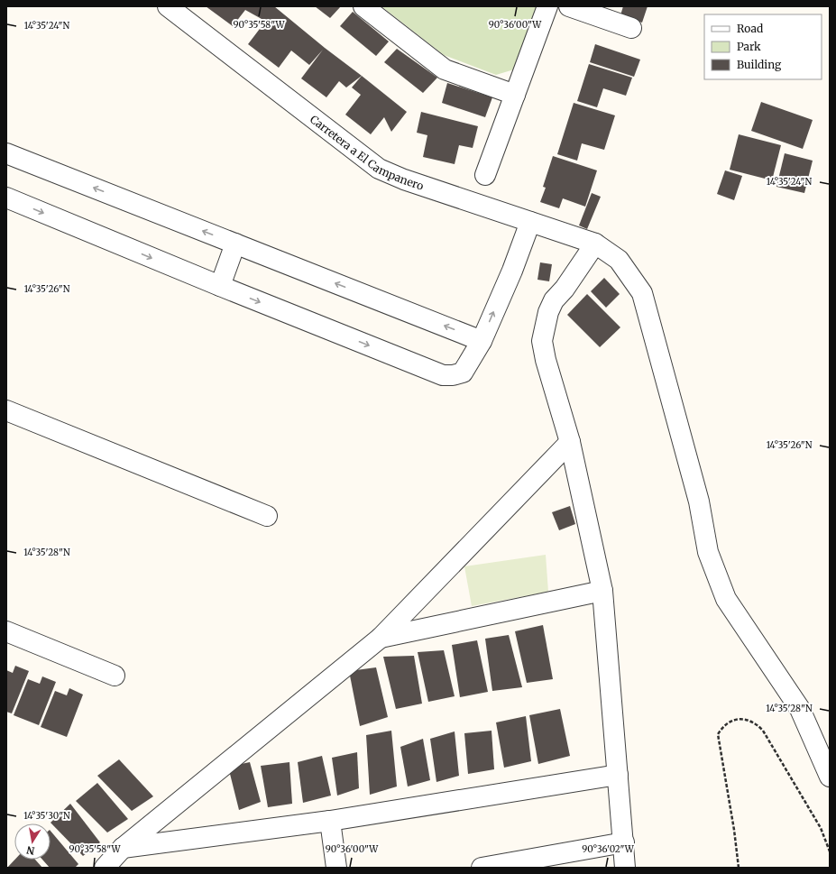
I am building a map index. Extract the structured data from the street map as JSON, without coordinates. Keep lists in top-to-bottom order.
{
  "streets": {
    "street": ["Carretera a El Campanero"]
  },
  "legend": ["Road", "Park", "Building"],
  "north": "bottom",
  "coordinates": [
    "90°35'58\"W",
    "90°36'00\"W",
    "14°35'24\"N",
    "14°35'26\"N",
    "14°35'28\"N",
    "14°35'30\"N",
    "90°36'02\"W"
  ]
}
